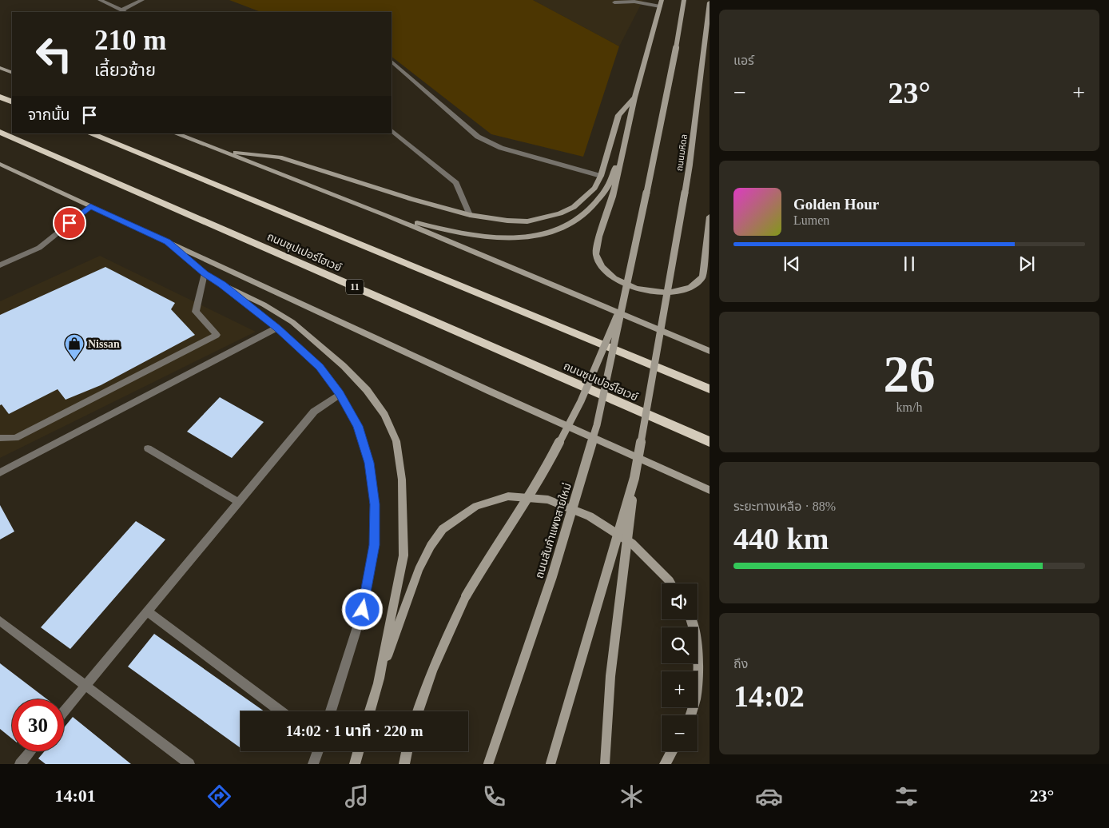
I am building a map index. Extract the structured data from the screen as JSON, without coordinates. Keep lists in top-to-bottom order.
{
  "streets": {
    "highway": ["ถนนซุปเปอร์ไฮเวย์", "11"],
    "main road": ["ถนนมหิดล", "ถนนสันกำแพงสายใหม่"]
  },
  "places": {
    "shop": ["Nissan"]
  },
  "page": {
    "tile": [
      "แอร์",
      ["26", "km/h"],
      ["ระยะทางเหลือ · 88%", "440 km"],
      ["ถึง", "14:02"]
    ],
    "turn": ["210 m", "เลี้ยวซ้าย"],
    "heat": ["−", "23°", "+"],
    "then": "จากนั้น",
    "song": ["Golden Hour", "Lumen"],
    "map_buttons": ["+", "−"],
    "limit": "30",
    "trip": "14:02 · 1 นาที · 220 m",
    "tabs": ["14:01", "23°"]
  }
}
